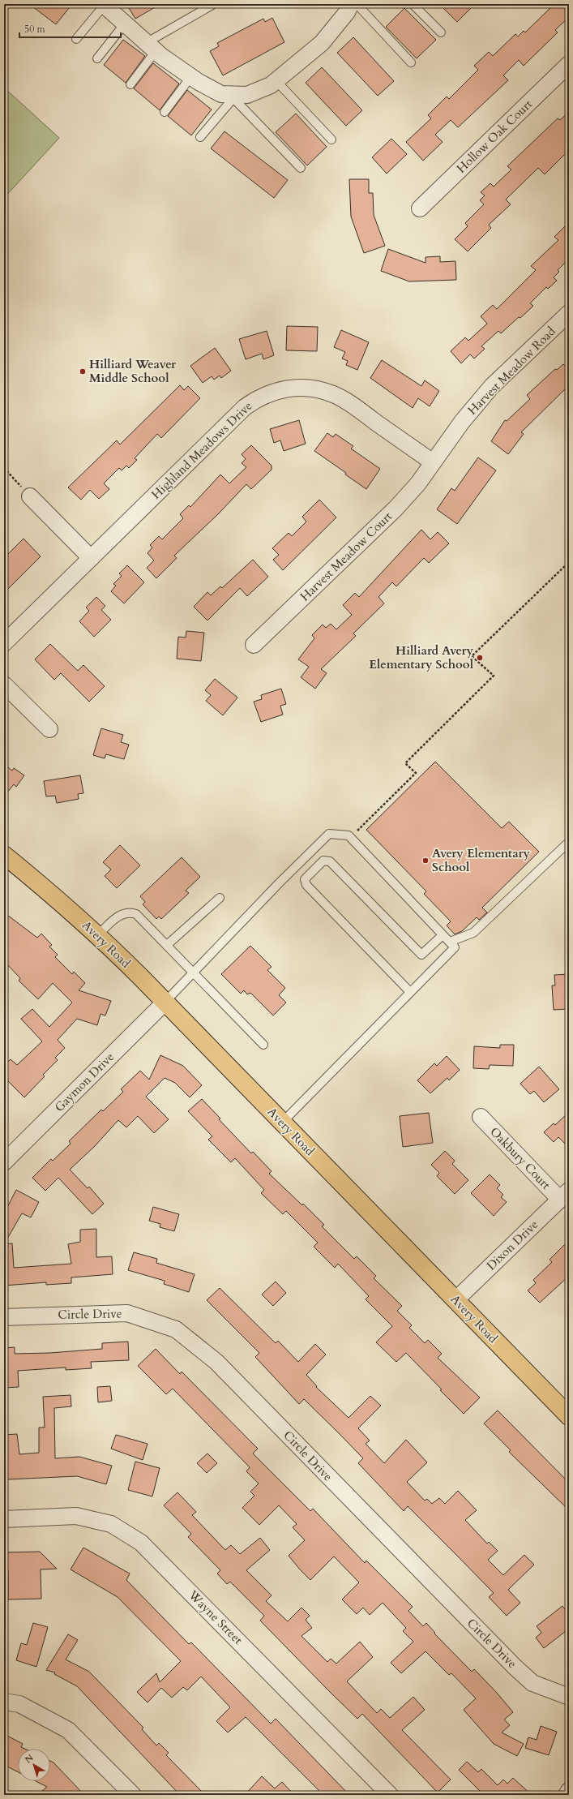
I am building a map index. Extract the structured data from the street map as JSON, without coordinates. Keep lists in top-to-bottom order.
{
  "streets": {
    "main road": ["Avery Road"],
    "street": [
      "Hollow Oak Court",
      "Harvest Meadow Road",
      "Highland Meadows Drive",
      "Harvest Meadow Court",
      "Gaymon Drive",
      "Oakbury Court",
      "Dixon Drive",
      "Circle Drive",
      "Wayne Street"
    ]
  },
  "crossings": [
    ["Harvest Meadow Road", "Highland Meadows Drive"],
    ["Harvest Meadow Road", "Harvest Meadow Court"],
    ["Highland Meadows Drive", "Harvest Meadow Court"],
    ["Avery Road", "Gaymon Drive"],
    ["Avery Road", "Dixon Drive"],
    ["Oakbury Court", "Dixon Drive"]
  ],
  "places": ["Hilliard Weaver Middle School", "Hilliard Avery Elementary School", "Avery Elementary School"],
  "scale_bar": "50 m",
  "north": "top left"
}
